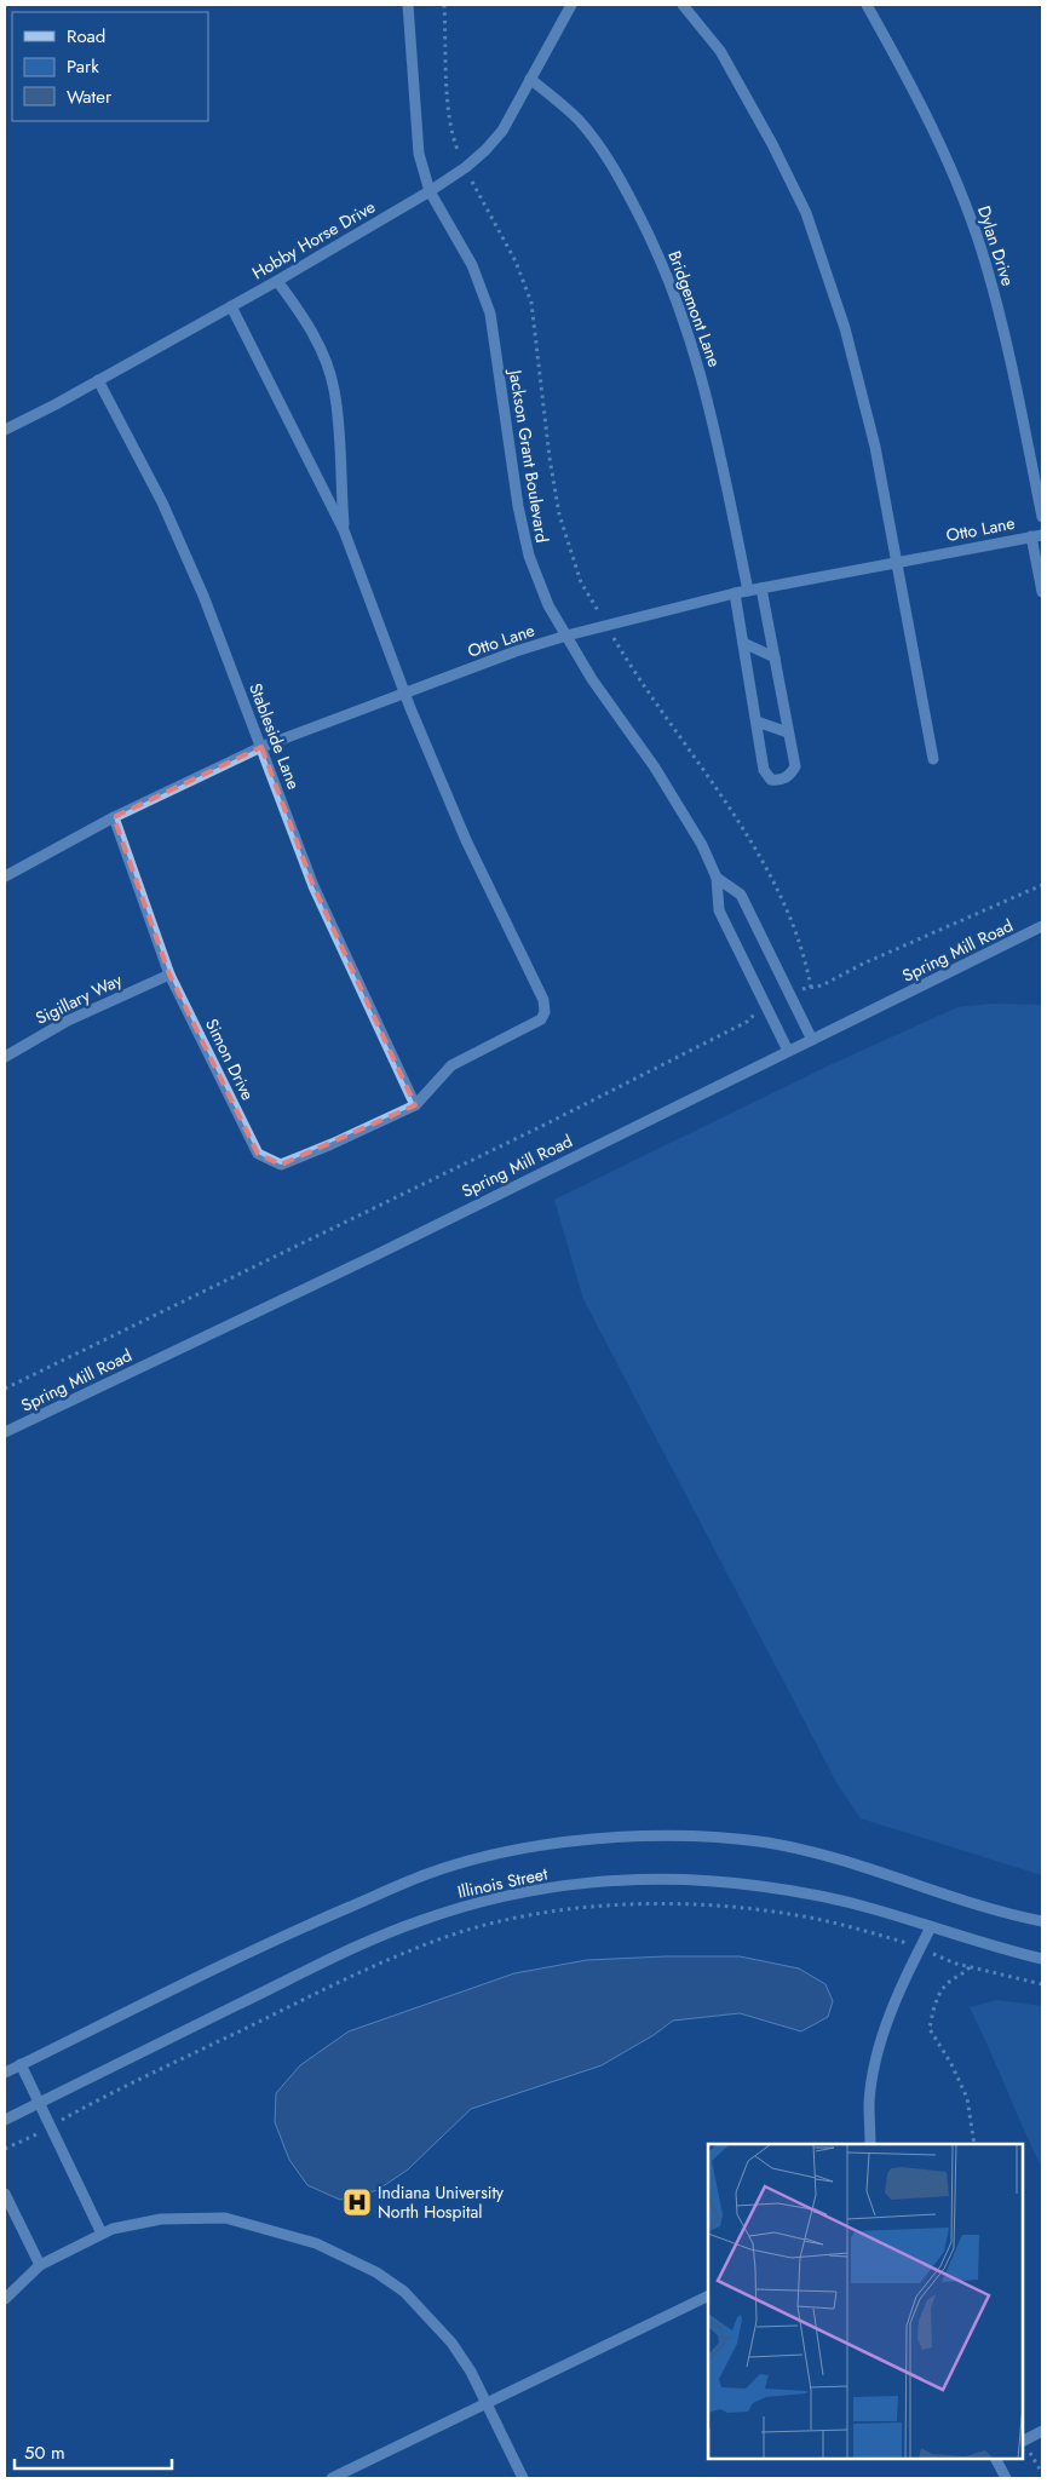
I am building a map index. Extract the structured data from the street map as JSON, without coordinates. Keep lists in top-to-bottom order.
{
  "streets": {
    "street": [
      "Hobby Horse Drive",
      "Dylan Drive",
      "Bridgemont Lane",
      "Jackson Grant Boulevard",
      "Otto Lane",
      "Stableside Lane",
      "Spring Mill Road",
      "Sigillary Way",
      "Simon Drive",
      "Illinois Street"
    ]
  },
  "crossings": [
    ["Hobby Horse Drive", "Bridgemont Lane"],
    ["Hobby Horse Drive", "Jackson Grant Boulevard"],
    ["Hobby Horse Drive", "Stableside Lane"],
    ["Bridgemont Lane", "Otto Lane"],
    ["Jackson Grant Boulevard", "Otto Lane"],
    ["Jackson Grant Boulevard", "Spring Mill Road"],
    ["Otto Lane", "Stableside Lane"],
    ["Otto Lane", "Simon Drive"],
    ["Stableside Lane", "Simon Drive"],
    ["Sigillary Way", "Simon Drive"]
  ],
  "places": {
    "hospital": ["Indiana University North Hospital"]
  },
  "legend": ["Road", "Park", "Water"],
  "scale_bar": "50 m"
}
